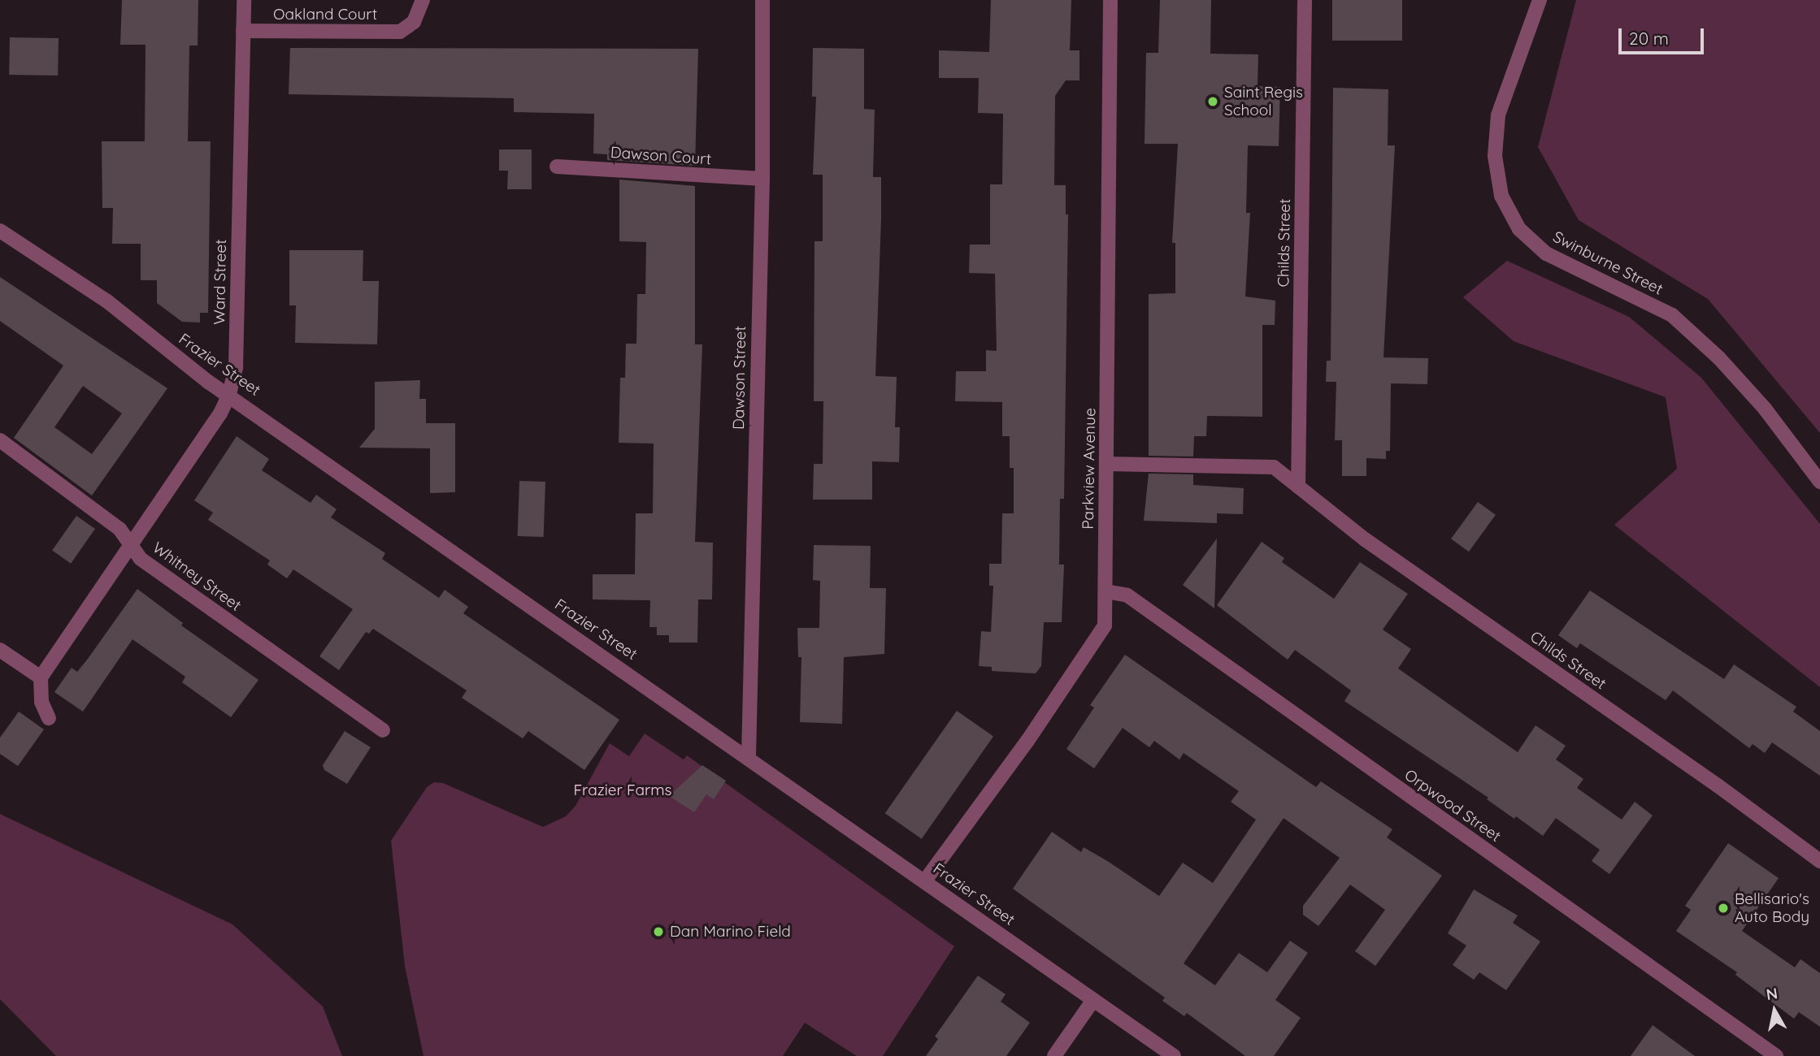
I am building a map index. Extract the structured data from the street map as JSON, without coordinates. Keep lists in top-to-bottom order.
{
  "streets": {
    "street": [
      "Oakland Court",
      "Dawson Court",
      "Childs Street",
      "Swinburne Street",
      "Ward Street",
      "Frazier Street",
      "Dawson Street",
      "Parkview Avenue",
      "Whitney Street",
      "Orpwood Street"
    ]
  },
  "crossings": [
    ["Oakland Court", "Ward Street"],
    ["Dawson Court", "Dawson Street"],
    ["Childs Street", "Parkview Avenue"],
    ["Ward Street", "Frazier Street"],
    ["Ward Street", "Whitney Street"],
    ["Frazier Street", "Dawson Street"],
    ["Frazier Street", "Parkview Avenue"],
    ["Parkview Avenue", "Orpwood Street"]
  ],
  "parks": ["Frazier Farms"],
  "places": ["Saint Regis School", "Bellisario's Auto Body", "Dan Marino Field"],
  "scale_bar": "20 m",
  "north": "top"
}
